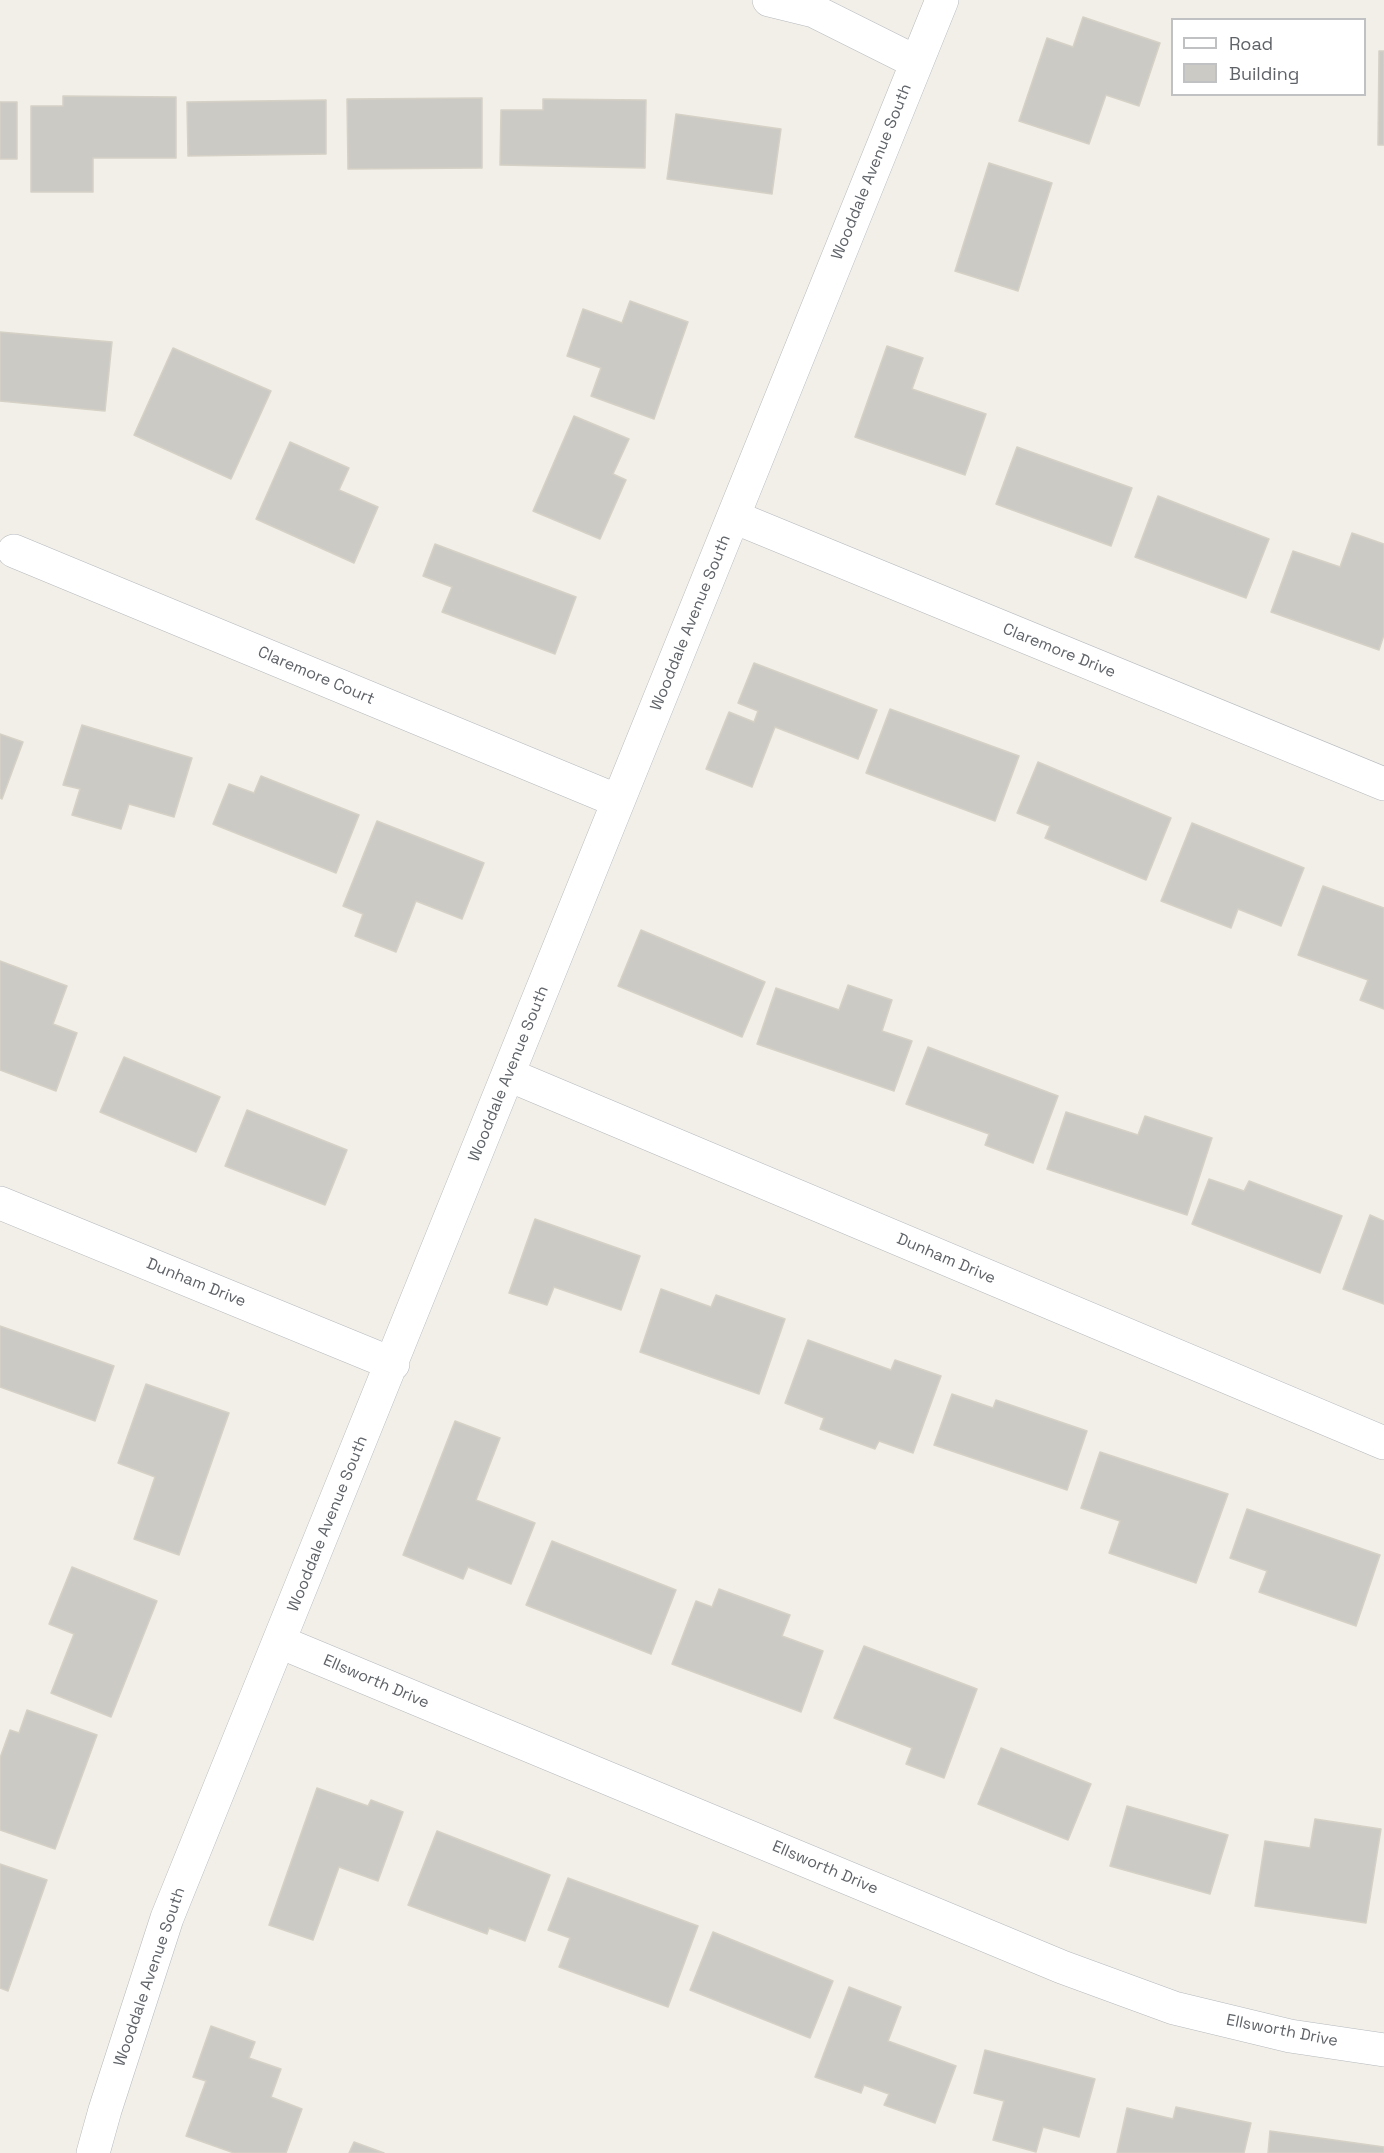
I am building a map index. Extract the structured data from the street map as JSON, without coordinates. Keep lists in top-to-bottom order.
{
  "streets": {
    "street": [
      "Wooddale Avenue South",
      "Claremore Drive",
      "Claremore Court",
      "Dunham Drive",
      "Ellsworth Drive"
    ]
  },
  "crossings": [
    ["Wooddale Avenue South", "Claremore Drive"],
    ["Wooddale Avenue South", "Claremore Court"],
    ["Wooddale Avenue South", "Dunham Drive"],
    ["Wooddale Avenue South", "Ellsworth Drive"]
  ],
  "legend": ["Road", "Building"]
}
